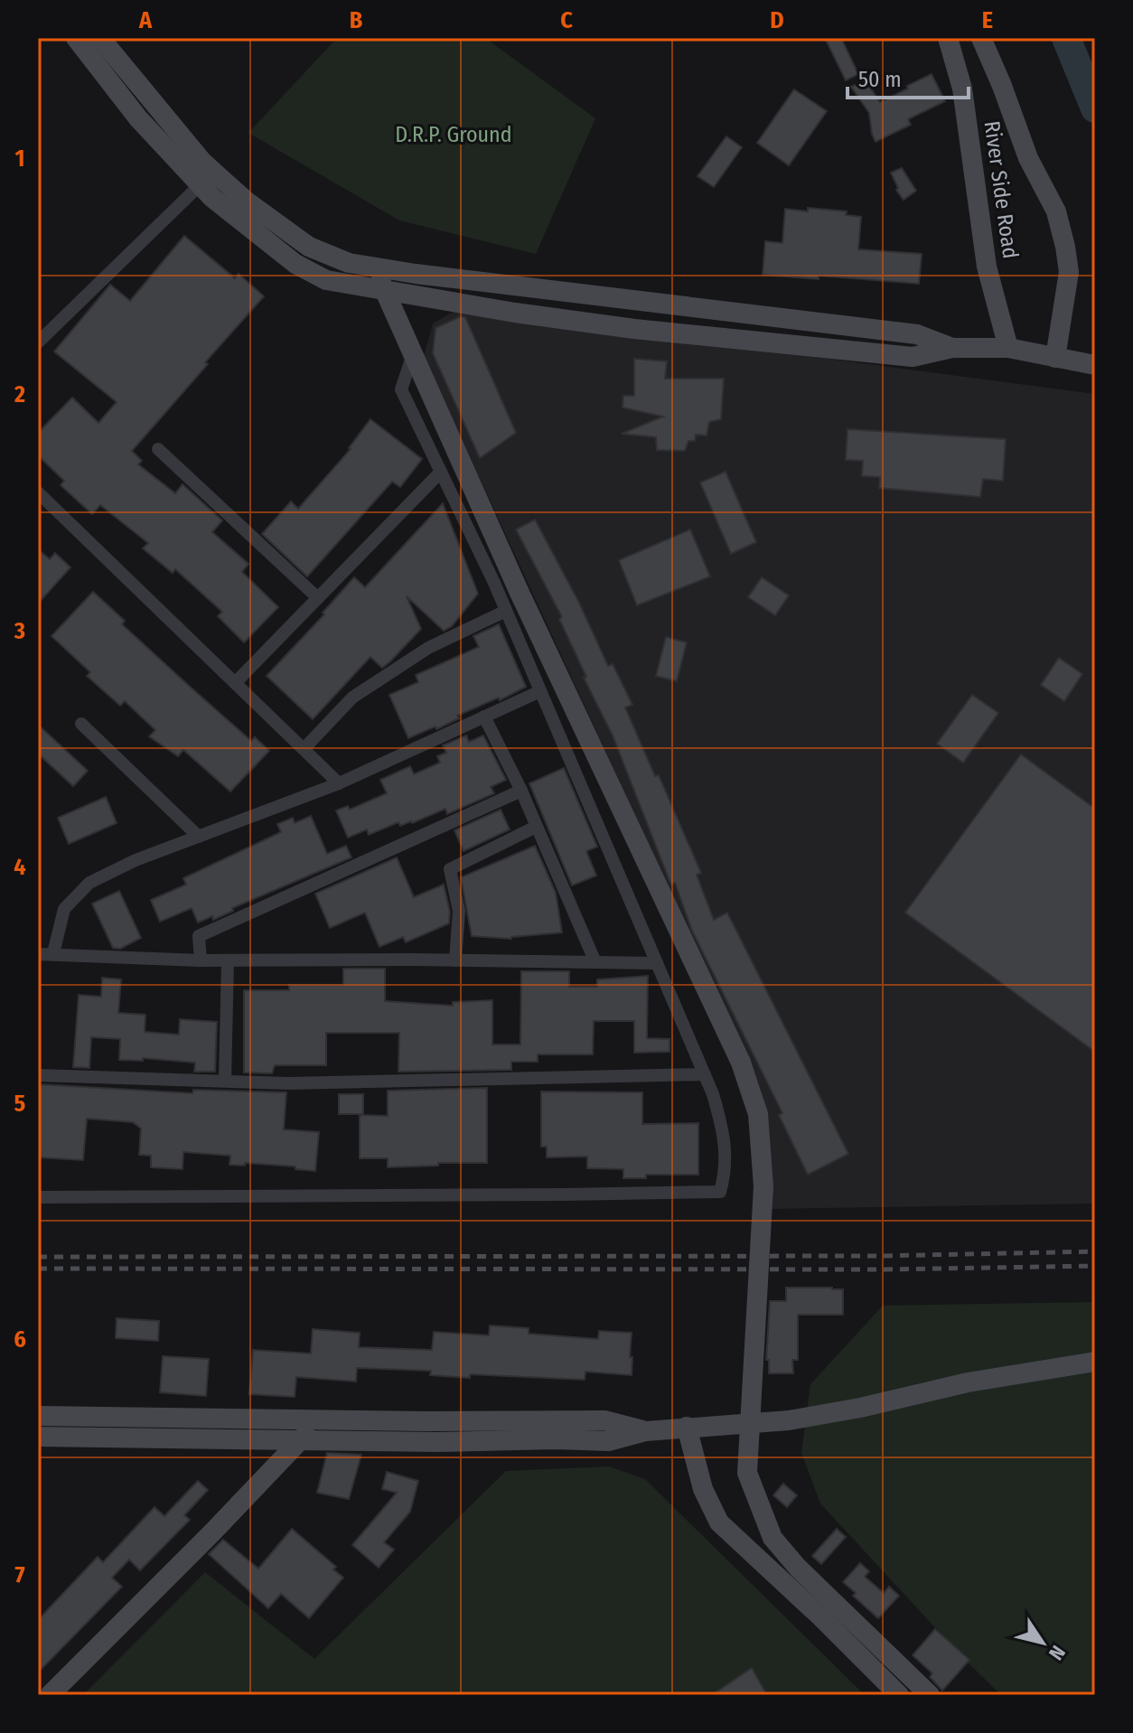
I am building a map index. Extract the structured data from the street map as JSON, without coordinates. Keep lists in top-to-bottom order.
{
  "streets": {
    "main road": ["River Side Road"]
  },
  "parks": ["D.R.P. Ground"],
  "scale_bar": "50 m",
  "north": "bottom right",
  "grid": {
    "columns": [
      "A",
      "B",
      "C",
      "D",
      "E"
    ],
    "rows": [
      "1",
      "2",
      "3",
      "4",
      "5",
      "6",
      "7"
    ]
  }
}
